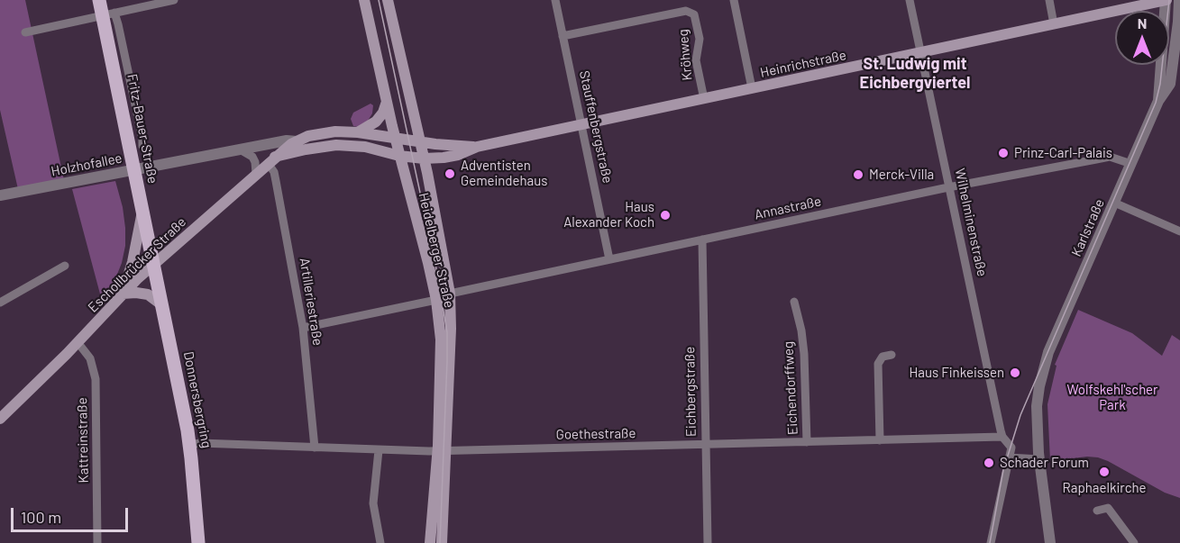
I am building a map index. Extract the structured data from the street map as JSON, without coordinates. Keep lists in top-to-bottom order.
{
  "streets": {
    "main road": [
      "Heinrichstraße",
      "Fritz-Bauer-Straße",
      "Heidelberger Straße",
      "Eschollbrücker Straße",
      "Donnersbergring"
    ],
    "street": [
      "Kröhweg",
      "Stauffenbergstraße",
      "Holzhofallee",
      "Annastraße",
      "Wilhelminenstraße",
      "Karlstraße",
      "Artilleriestraße",
      "Eichendorffweg",
      "Eichbergstraße",
      "Goethestraße",
      "Kattreinstraße"
    ]
  },
  "crossings": [
    ["Kröhweg", "Heinrichstraße"],
    ["Kröhweg", "Stauffenbergstraße"],
    ["Heinrichstraße", "Stauffenbergstraße"],
    ["Heinrichstraße", "Wilhelminenstraße"],
    ["Heinrichstraße", "Karlstraße"],
    ["Heinrichstraße", "Heidelberger Straße"],
    ["Heinrichstraße", "Eschollbrücker Straße"],
    ["Stauffenbergstraße", "Annastraße"],
    ["Fritz-Bauer-Straße", "Holzhofallee"],
    ["Fritz-Bauer-Straße", "Eschollbrücker Straße"],
    ["Fritz-Bauer-Straße", "Donnersbergring"],
    ["Holzhofallee", "Eschollbrücker Straße"],
    ["Annastraße", "Wilhelminenstraße"],
    ["Annastraße", "Karlstraße"],
    ["Annastraße", "Heidelberger Straße"],
    ["Annastraße", "Eichbergstraße"],
    ["Wilhelminenstraße", "Goethestraße"],
    ["Heidelberger Straße", "Eschollbrücker Straße"],
    ["Heidelberger Straße", "Goethestraße"],
    ["Eschollbrücker Straße", "Artilleriestraße"],
    ["Eschollbrücker Straße", "Donnersbergring"],
    ["Eschollbrücker Straße", "Kattreinstraße"],
    ["Artilleriestraße", "Goethestraße"],
    ["Eichendorffweg", "Goethestraße"],
    ["Eichbergstraße", "Goethestraße"],
    ["Donnersbergring", "Goethestraße"]
  ],
  "districts": ["St. Ludwig mit Eichbergviertel"],
  "parks": ["Wolfskehl'scher Park"],
  "places": [
    "Prinz-Carl-Palais",
    "Adventisten Gemeindehaus",
    "Merck-Villa",
    "Haus Alexander Koch",
    "Haus Finkeissen",
    "Schader Forum",
    "Raphaelkirche"
  ],
  "scale_bar": "100 m",
  "north": "top"
}
